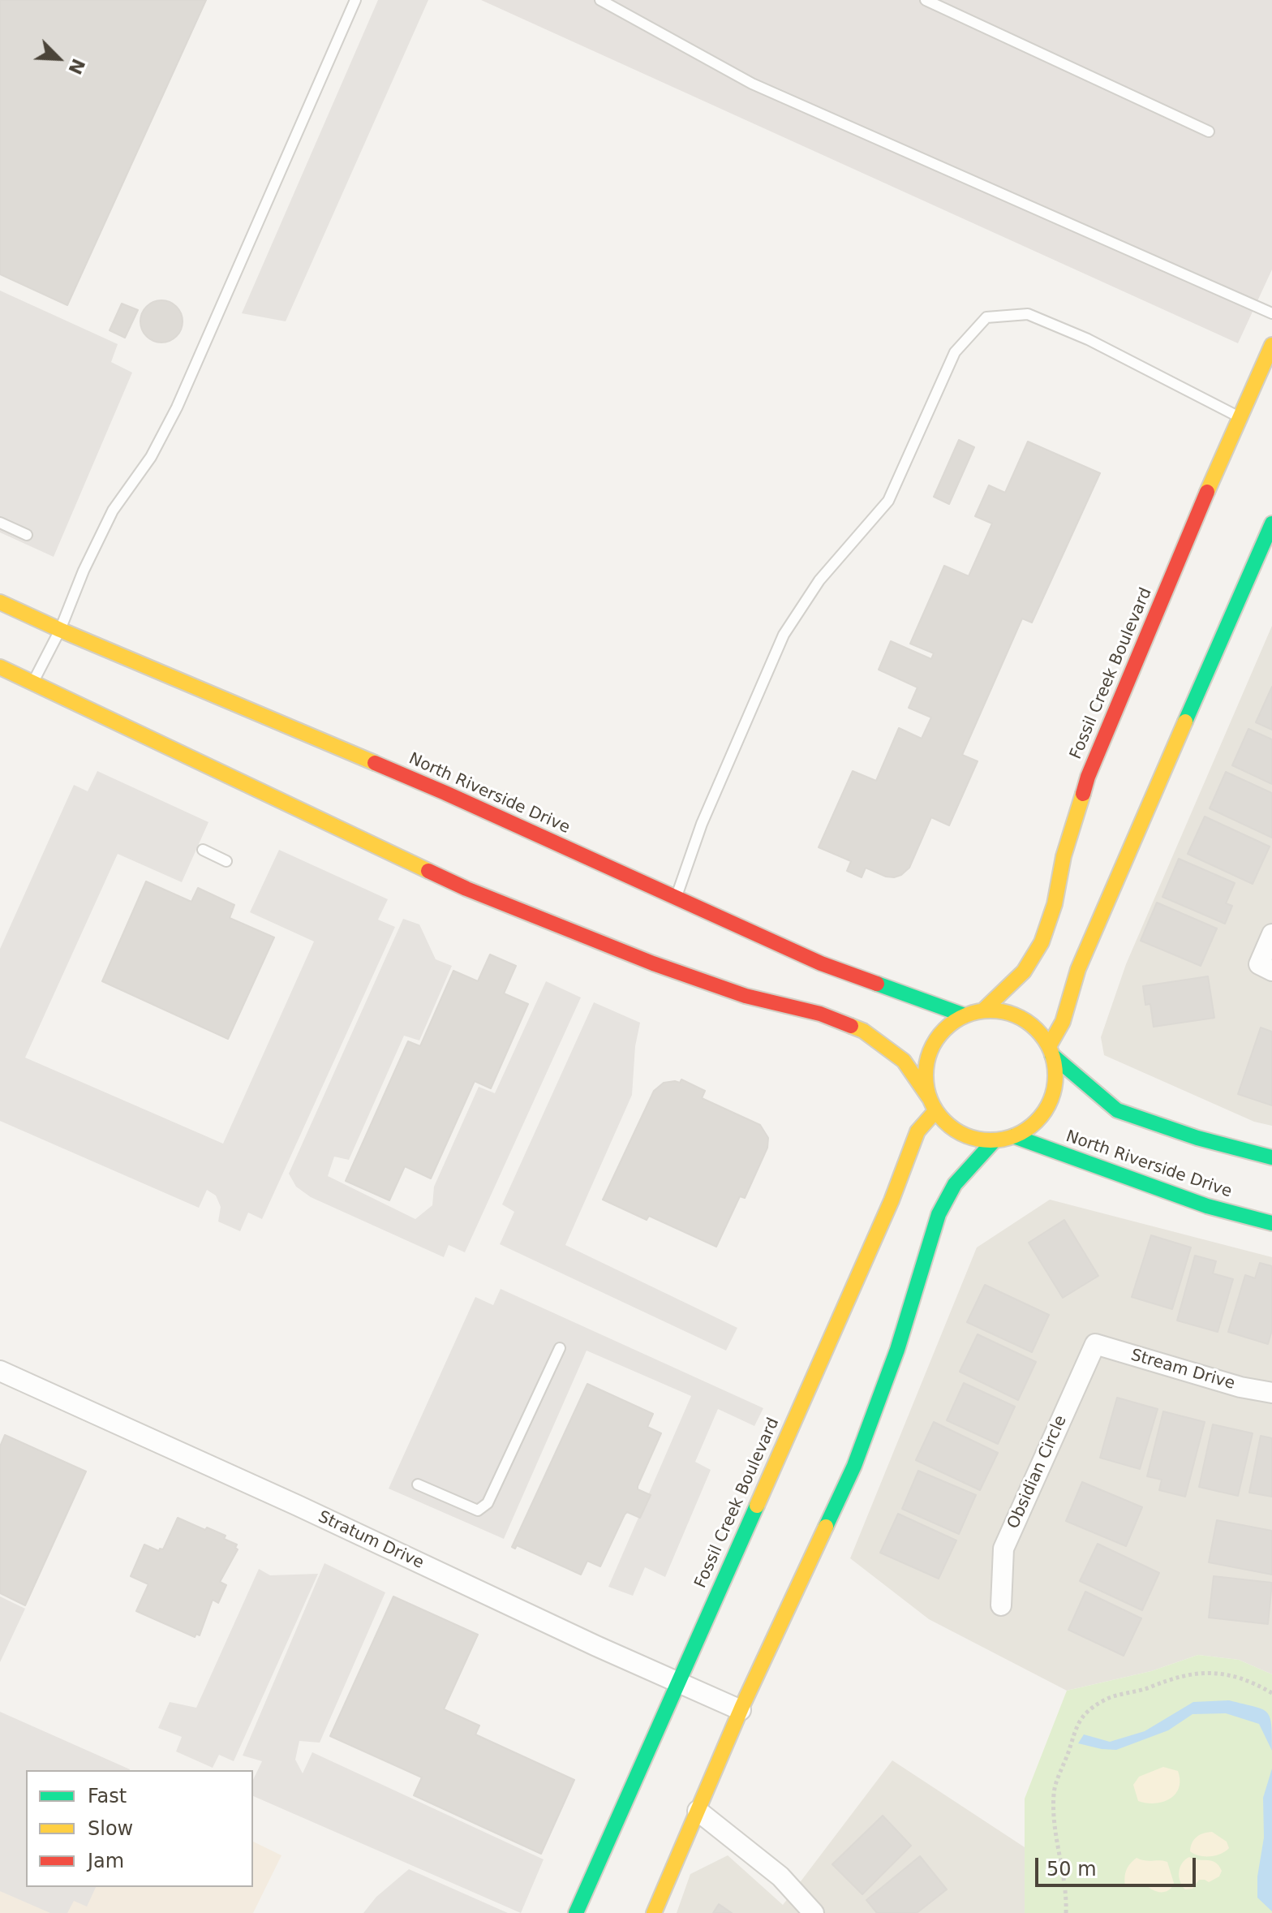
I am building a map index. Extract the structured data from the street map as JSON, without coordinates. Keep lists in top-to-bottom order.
{
  "streets": {
    "main road": ["Fossil Creek Boulevard", "North Riverside Drive"],
    "street": ["Stream Drive", "Obsidian Circle", "Stratum Drive"]
  },
  "crossings": [
    ["Fossil Creek Boulevard", "North Riverside Drive"],
    ["Fossil Creek Boulevard", "Stratum Drive"],
    ["Stream Drive", "Obsidian Circle"]
  ],
  "legend": ["Fast", "Slow", "Jam"],
  "scale_bar": "50 m",
  "north": "bottom right"
}
